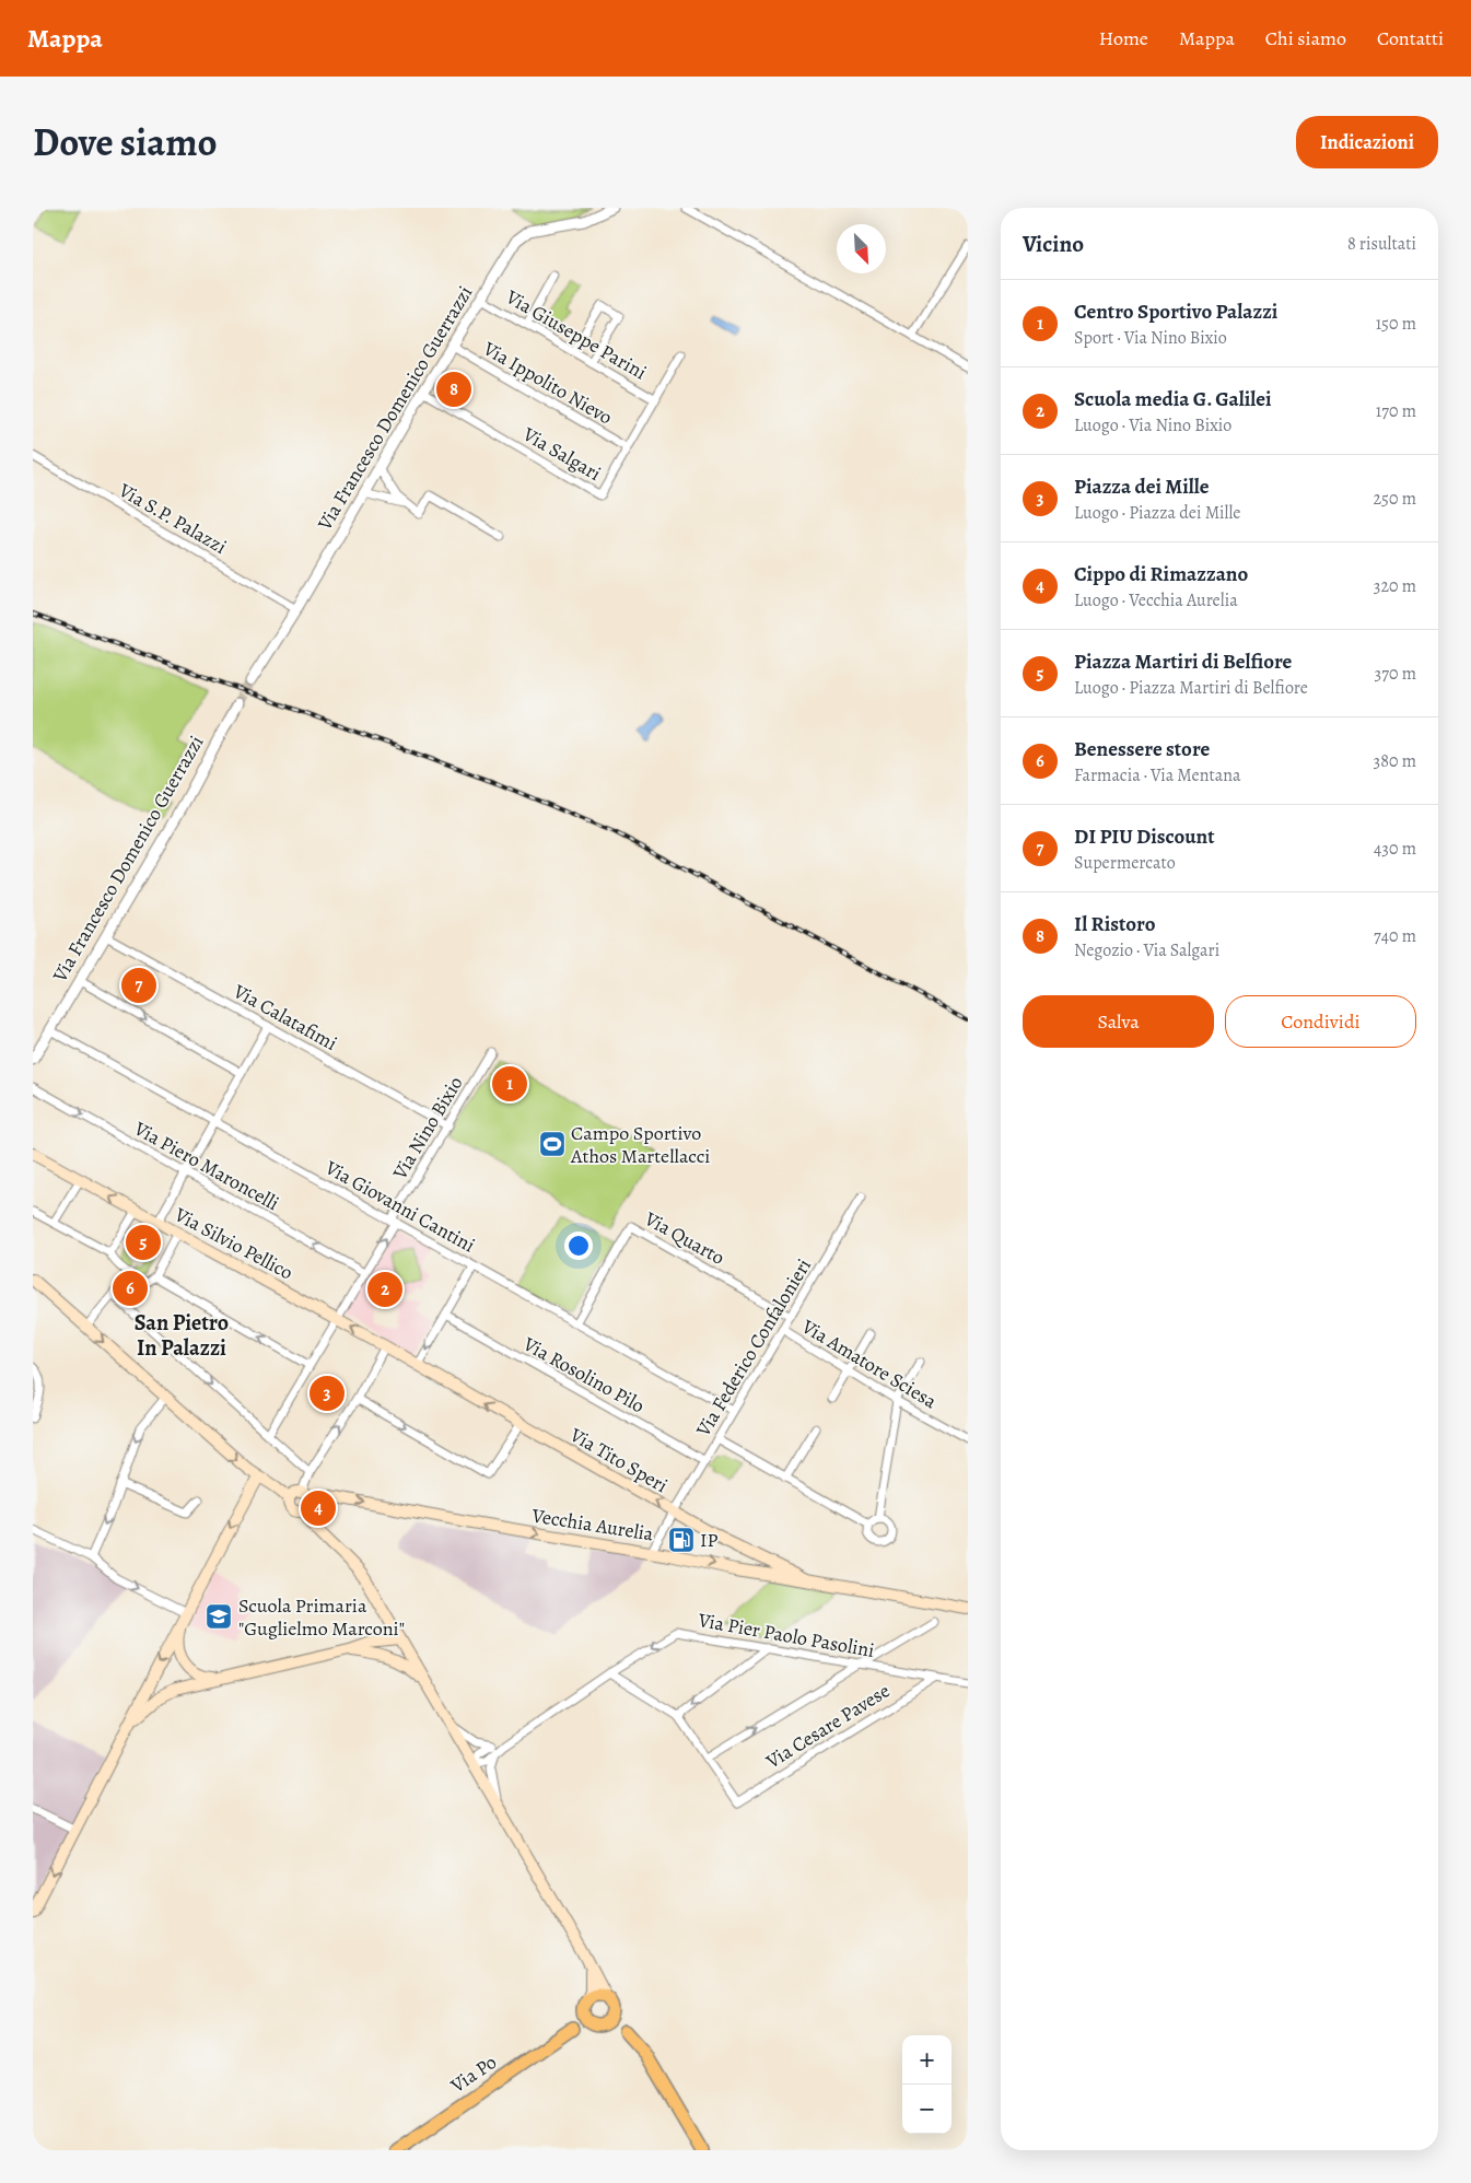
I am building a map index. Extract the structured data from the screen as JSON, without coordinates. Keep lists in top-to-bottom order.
{
  "streets": {
    "main road": [
      "Via Silvio Pellico",
      "Via Tito Speri",
      "Vecchia Aurelia",
      "Via Po"
    ],
    "street": [
      "Via Giuseppe Parini",
      "Via Ippolito Nievo",
      "Via Francesco Domenico Guerrazzi",
      "Via Salgari",
      "Via S.P. Palazzi",
      "Via Calatafimi",
      "Via Nino Bixio",
      "Via Piero Maroncelli",
      "Via Giovanni Cantini",
      "Via Quarto",
      "Via Federico Confalonieri",
      "Via Amatore Sciesa",
      "Via Rosolino Pilo",
      "Via Pier Paolo Pasolini",
      "Via Cesare Pavese"
    ]
  },
  "crossings": [
    ["Via Giuseppe Parini", "Via Francesco Domenico Guerrazzi"],
    ["Via Giuseppe Parini", "Via Salgari"],
    ["Via Ippolito Nievo", "Via Francesco Domenico Guerrazzi"],
    ["Via Ippolito Nievo", "Via Salgari"],
    ["Via Francesco Domenico Guerrazzi", "Via Salgari"],
    ["Via Francesco Domenico Guerrazzi", "Via S.P. Palazzi"],
    ["Via Francesco Domenico Guerrazzi", "Via Calatafimi"],
    ["Via Francesco Domenico Guerrazzi", "Via Giovanni Cantini"],
    ["Via Calatafimi", "Via Nino Bixio"],
    ["Via Nino Bixio", "Via Piero Maroncelli"],
    ["Via Nino Bixio", "Via Giovanni Cantini"],
    ["Via Nino Bixio", "Via Silvio Pellico"],
    ["Via Giovanni Cantini", "Via Quarto"],
    ["Via Giovanni Cantini", "Via Federico Confalonieri"],
    ["Via Quarto", "Via Federico Confalonieri"],
    ["Via Silvio Pellico", "Via Tito Speri"],
    ["Via Federico Confalonieri", "Via Amatore Sciesa"],
    ["Via Federico Confalonieri", "Via Rosolino Pilo"],
    ["Via Federico Confalonieri", "Via Tito Speri"],
    ["Via Federico Confalonieri", "Vecchia Aurelia"],
    ["Via Tito Speri", "Vecchia Aurelia"],
    ["Via Pier Paolo Pasolini", "Via Cesare Pavese"]
  ],
  "one_way": ["Via Tito Speri", "Vecchia Aurelia"],
  "districts": ["San Pietro In Palazzi"],
  "places": {
    "sports": ["Campo Sportivo Athos Martellacci"],
    "fuel station": ["IP"],
    "school or university": ["Scuola Primaria \"Guglielmo Marconi\""]
  },
  "north": "bottom right",
  "page": {
    "header": "Mappa",
    "nav": [
      "Home",
      "Mappa",
      "Chi siamo",
      "Contatti"
    ],
    "title": "Dove siamo",
    "buttons": [
      "Indicazioni",
      ["Salva", "Condividi"]
    ],
    "heading": ["Vicino", "8 risultati"],
    "list": [
      {
        "mark": "1",
        "name": "Centro Sportivo Palazzi",
        "note": "Sport · Via Nino Bixio",
        "value": "150 m"
      },
      {
        "mark": "2",
        "name": "Scuola media G. Galilei",
        "note": "Luogo · Via Nino Bixio",
        "value": "170 m"
      },
      {
        "mark": "3",
        "name": "Piazza dei Mille",
        "note": "Luogo · Piazza dei Mille",
        "value": "250 m"
      },
      {
        "mark": "4",
        "name": "Cippo di Rimazzano",
        "note": "Luogo · Vecchia Aurelia",
        "value": "320 m"
      },
      {
        "mark": "5",
        "name": "Piazza Martiri di Belfiore",
        "note": "Luogo · Piazza Martiri di Belfiore",
        "value": "370 m"
      },
      {
        "mark": "6",
        "name": "Benessere store",
        "note": "Farmacia · Via Mentana",
        "value": "380 m"
      },
      {
        "mark": "7",
        "name": "DI PIU Discount",
        "note": "Supermercato",
        "value": "430 m"
      },
      {
        "mark": "8",
        "name": "Il Ristoro",
        "note": "Negozio · Via Salgari",
        "value": "740 m"
      }
    ],
    "pins": [
      "8",
      "7",
      "1",
      "5",
      "6",
      "2",
      "3",
      "4"
    ],
    "map_buttons": ["+", "−"]
  }
}
